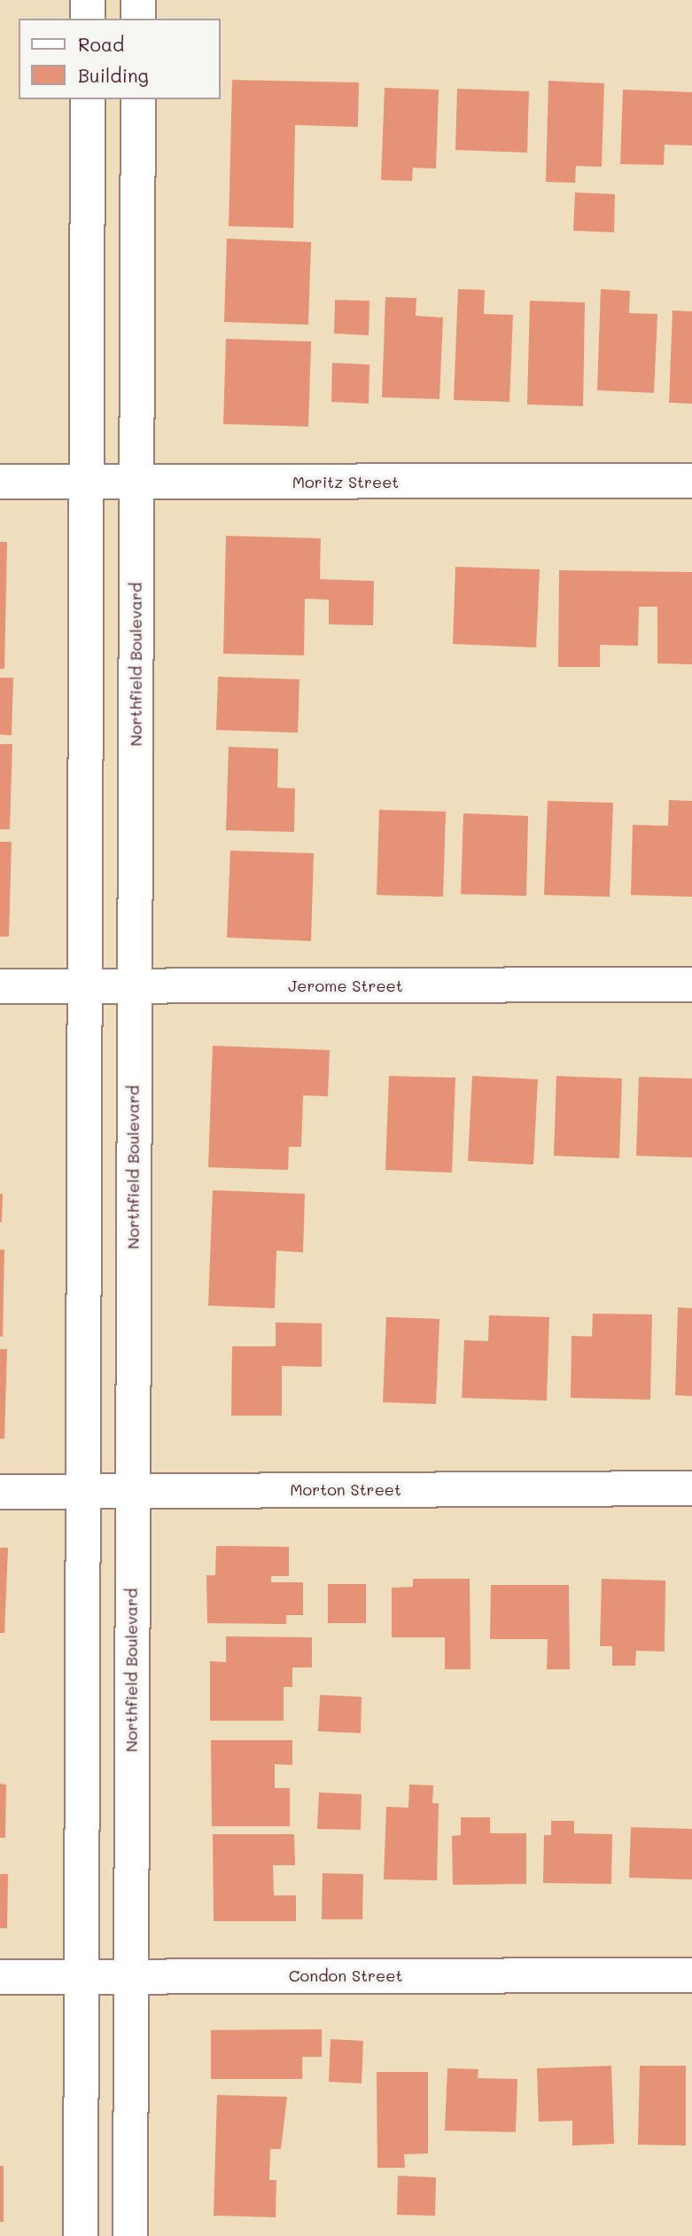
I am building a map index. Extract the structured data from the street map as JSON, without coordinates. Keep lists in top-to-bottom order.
{
  "streets": {
    "street": [
      "Moritz Street",
      "Northfield Boulevard",
      "Jerome Street",
      "Morton Street",
      "Condon Street"
    ]
  },
  "crossings": [
    ["Moritz Street", "Northfield Boulevard"],
    ["Northfield Boulevard", "Jerome Street"],
    ["Northfield Boulevard", "Morton Street"],
    ["Northfield Boulevard", "Condon Street"]
  ],
  "legend": ["Road", "Building"]
}
